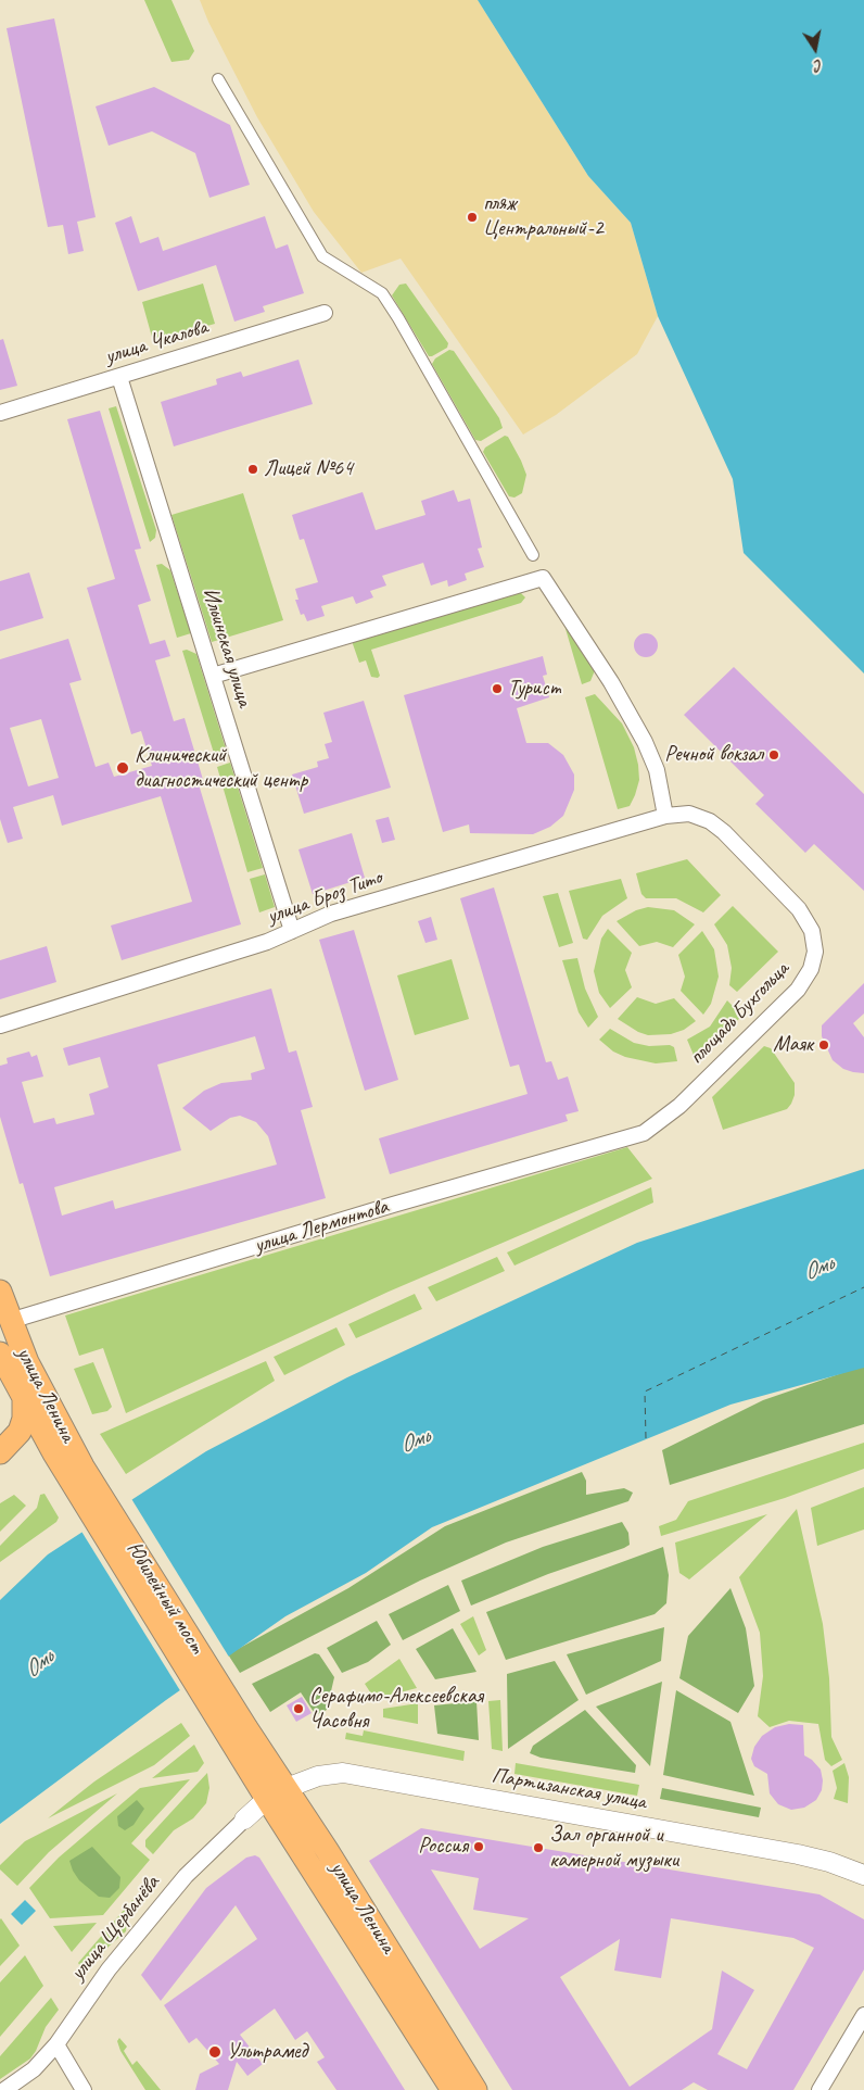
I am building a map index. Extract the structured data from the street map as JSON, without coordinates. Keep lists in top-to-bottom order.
{
  "streets": {
    "main road": ["улица Ленина", "Юбилейный мост"],
    "street": [
      "улица Чкалова",
      "Ильинская улица",
      "улица Броз Тито",
      "площадь Бухгольца",
      "улица Лермонтова",
      "Партизанская улица",
      "улица Щербанёва"
    ]
  },
  "crossings": [
    ["улица Чкалова", "Ильинская улица"],
    ["Ильинская улица", "улица Броз Тито"],
    ["улица Броз Тито", "площадь Бухгольца"],
    ["площадь Бухгольца", "улица Лермонтова"],
    ["улица Лермонтова", "улица Ленина"],
    ["улица Ленина", "Юбилейный мост"],
    ["улица Ленина", "Партизанская улица"],
    ["улица Ленина", "улица Щербанёва"],
    ["Партизанская улица", "улица Щербанёва"]
  ],
  "water": ["Омь"],
  "places": [
    "пляж Центральный-2",
    "Лицей №64",
    "Турист",
    "Речной вокзал",
    "Клинический диагностический центр",
    "Маяк",
    "Серафимо-Алексеевская Часовня",
    "Россия",
    "Зал органной и камерной музыки",
    "Ультрамед"
  ],
  "north": "bottom"
}
